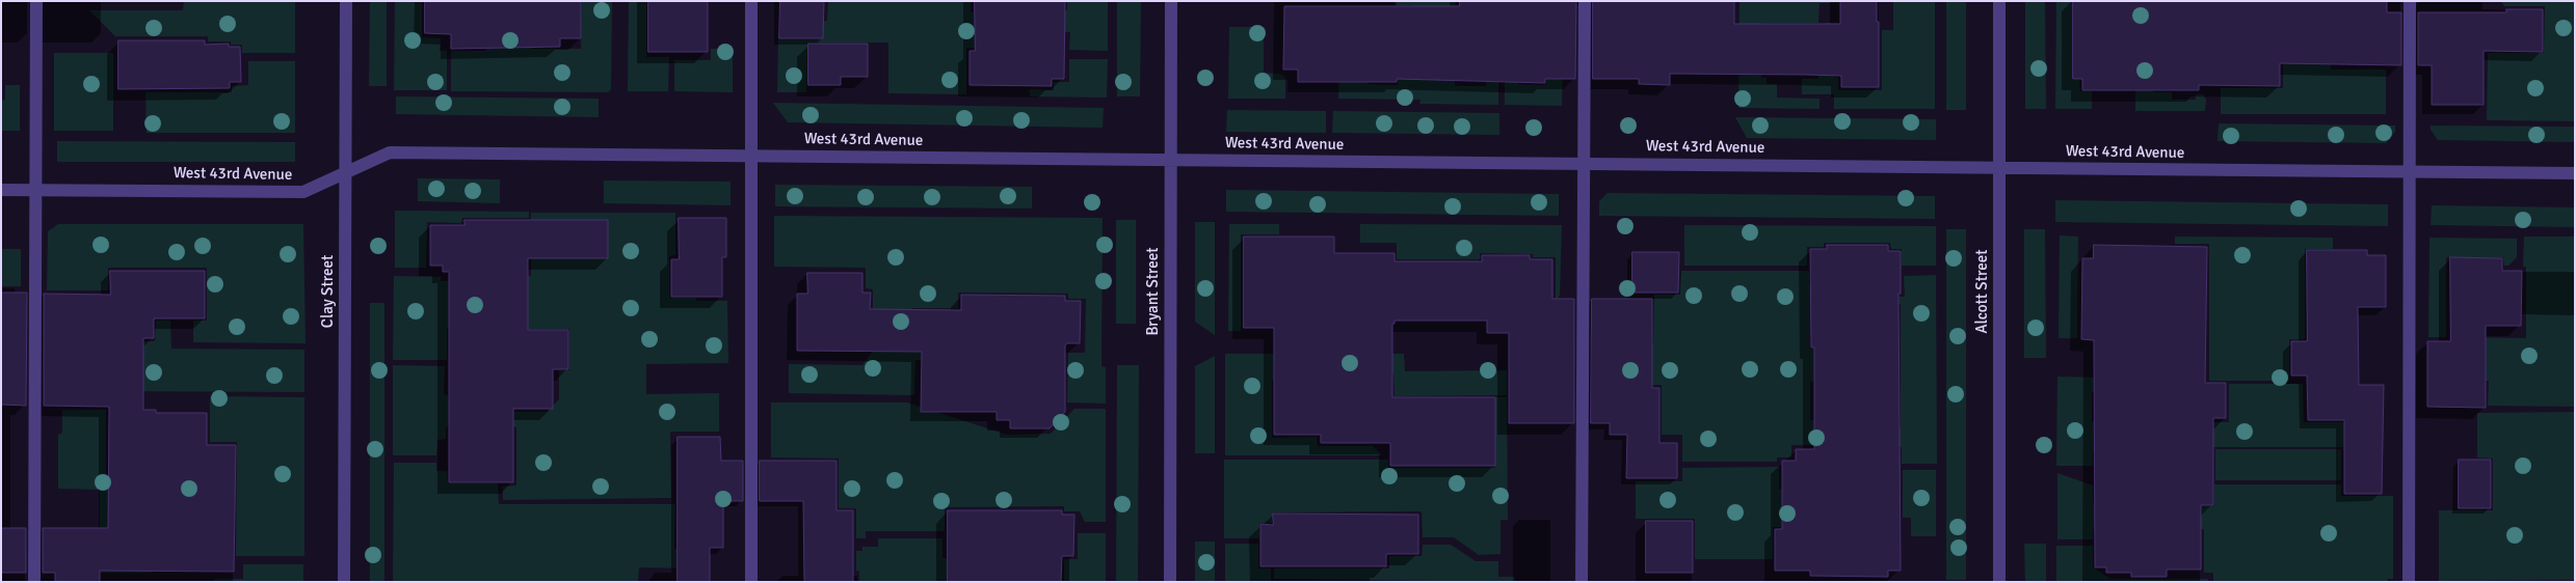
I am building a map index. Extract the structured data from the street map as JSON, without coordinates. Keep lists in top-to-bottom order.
{
  "streets": {
    "street": [
      "West 43rd Avenue",
      "Clay Street",
      "Bryant Street",
      "Alcott Street"
    ]
  },
  "crossings": [
    ["West 43rd Avenue", "Clay Street"],
    ["West 43rd Avenue", "Bryant Street"],
    ["West 43rd Avenue", "Alcott Street"]
  ]
}
